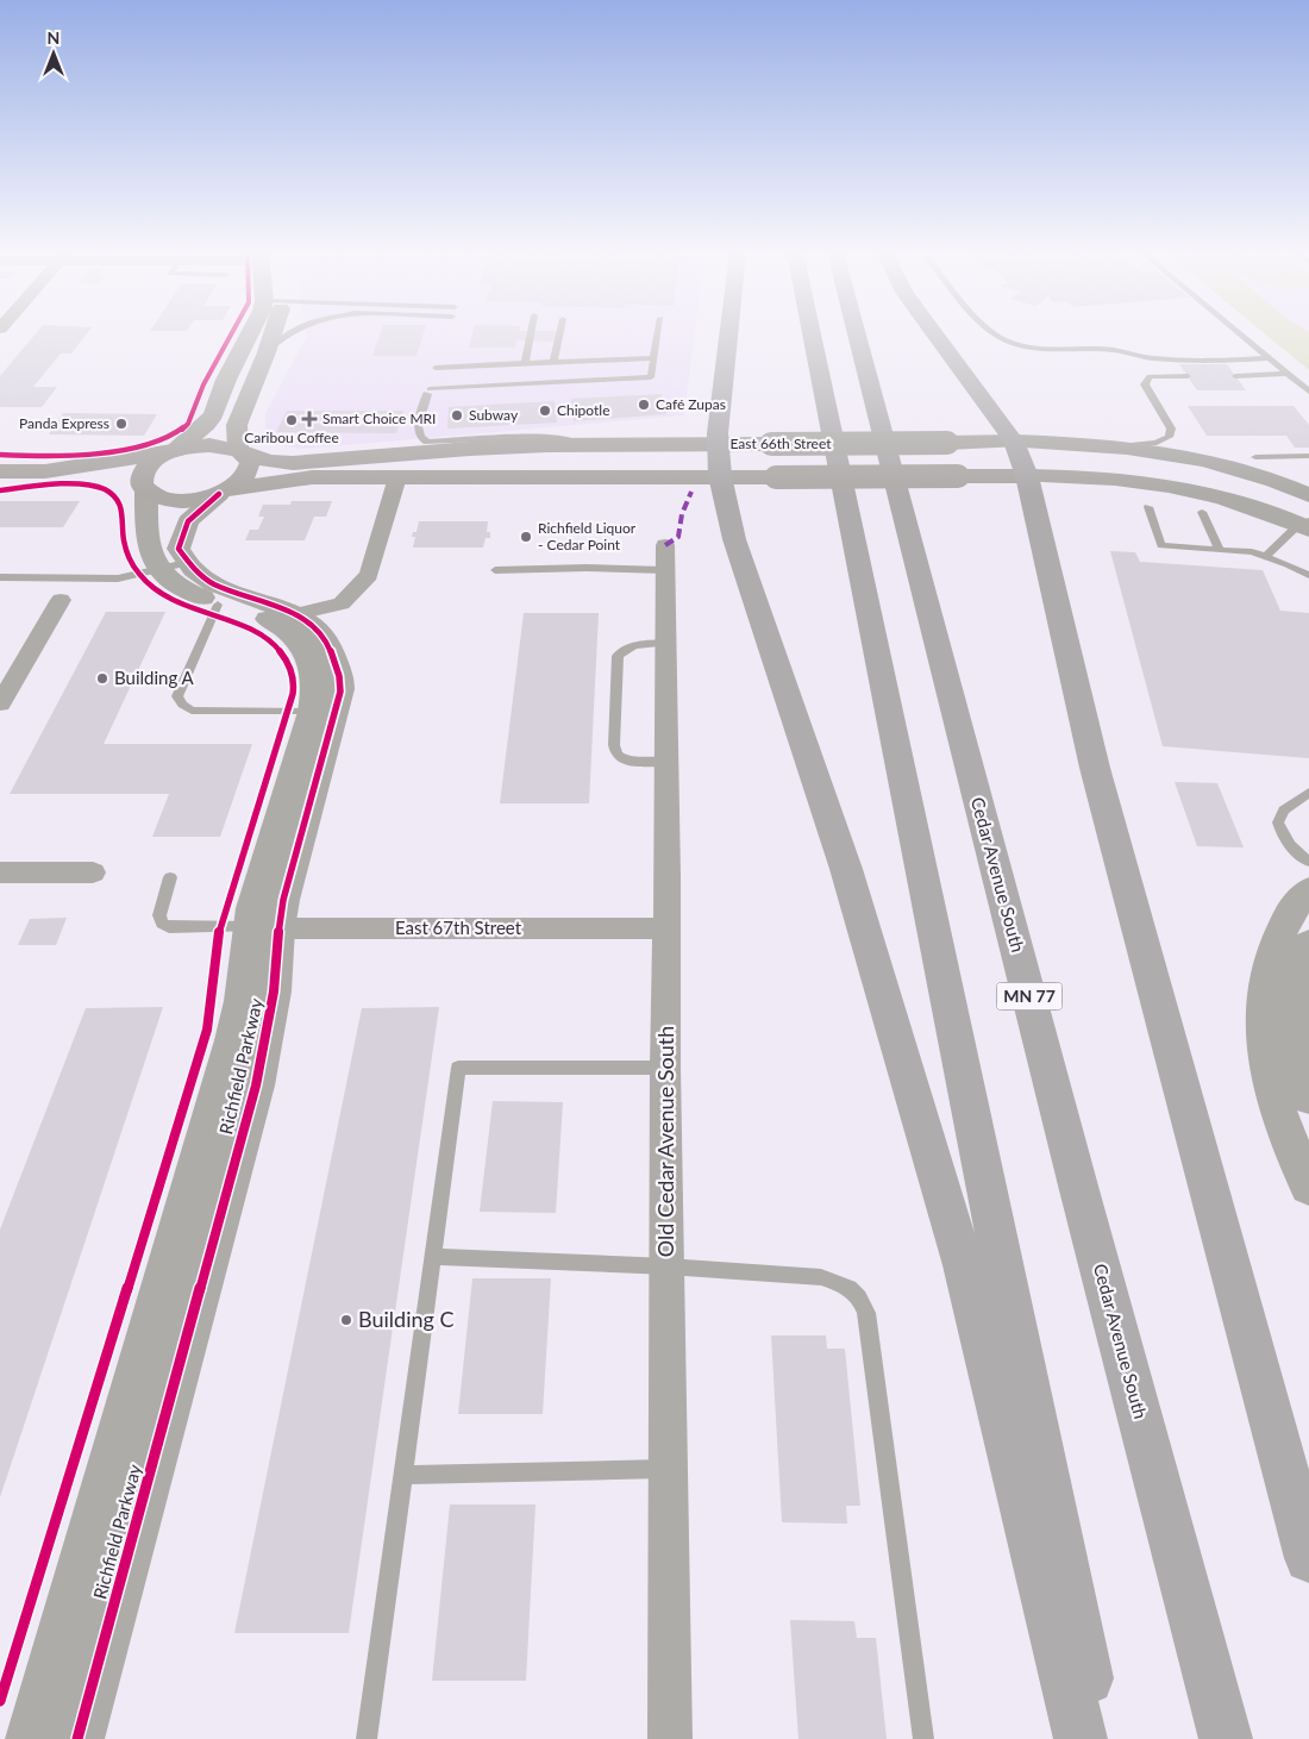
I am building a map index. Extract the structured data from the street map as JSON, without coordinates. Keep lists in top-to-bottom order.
{
  "streets": {
    "highway": ["Cedar Avenue South", "MN 77"],
    "main road": ["East 66th Street"],
    "street": ["East 67th Street", "Richfield Parkway", "Old Cedar Avenue South"]
  },
  "crossings": [
    ["East 67th Street", "Richfield Parkway"],
    ["East 67th Street", "Old Cedar Avenue South"]
  ],
  "places": {
    "other": [
      "Café Zupas",
      "Chipotle",
      "Subway",
      "Caribou Coffee",
      "Panda Express",
      "Richfield Liquor - Cedar Point",
      "Building A",
      "Building C"
    ],
    "health": ["Smart Choice MRI"]
  },
  "north": "top"
}
